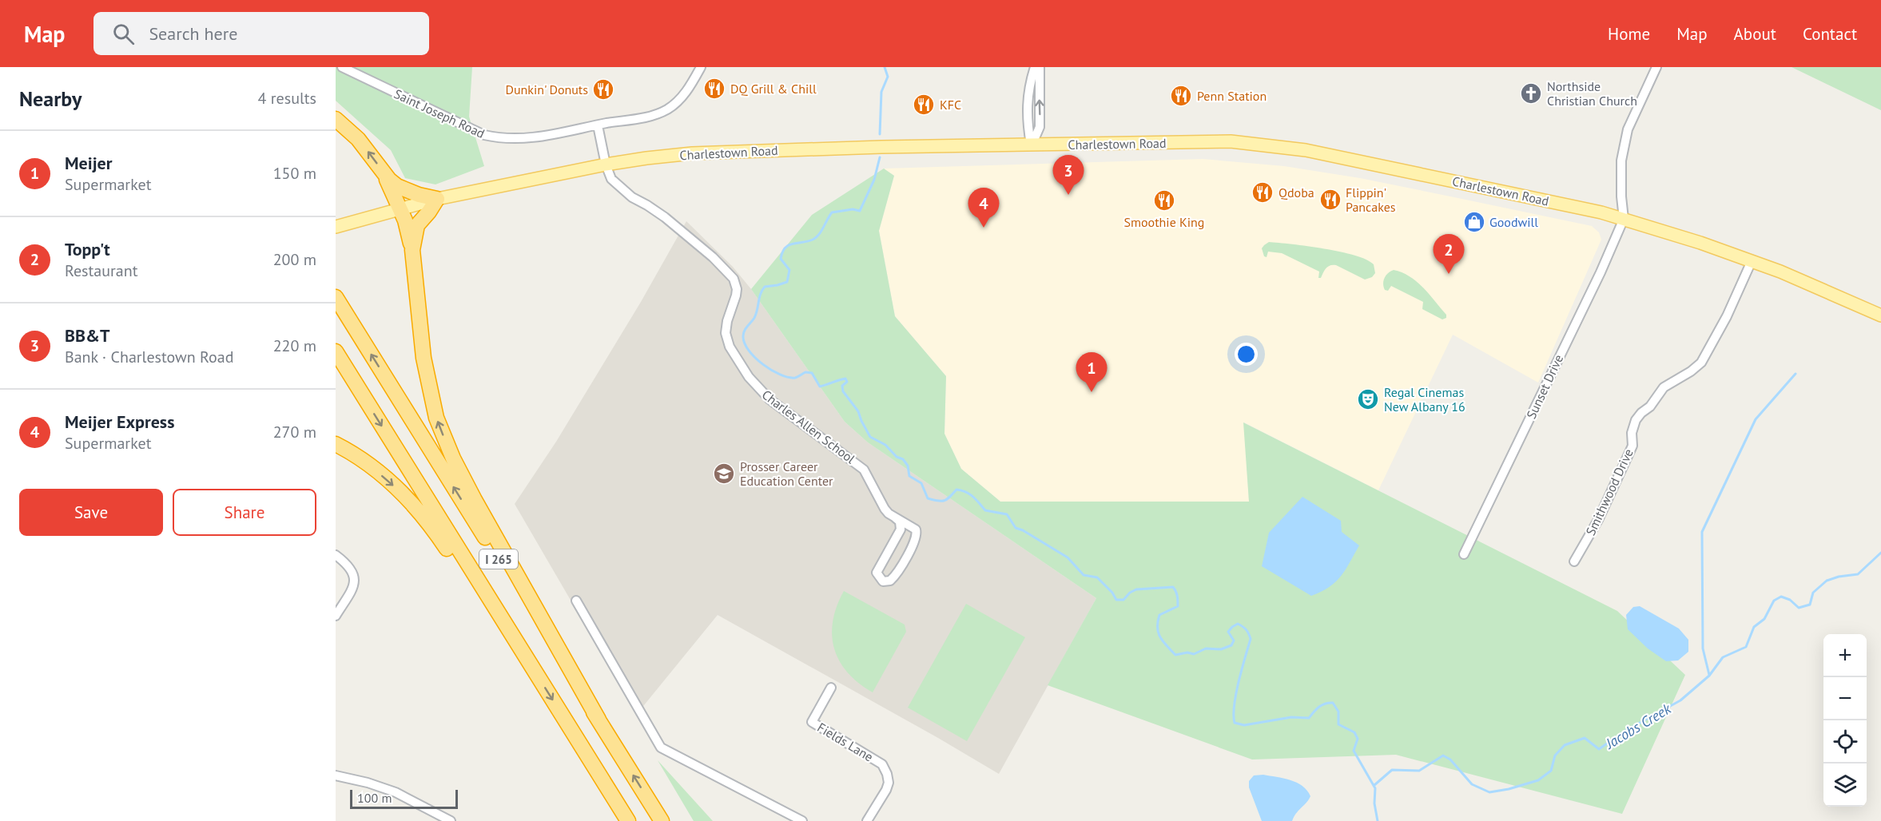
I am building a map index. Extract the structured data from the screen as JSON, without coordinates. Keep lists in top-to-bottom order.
{
  "streets": {
    "highway": ["I 265"],
    "main road": ["Charlestown Road"],
    "street": [
      "Saint Joseph Road",
      "Sunset Drive",
      "Charles Allen School",
      "Smithwood Drive",
      "Fields Lane"
    ]
  },
  "crossings": [
    ["Saint Joseph Road", "Charles Allen School"],
    ["Charlestown Road", "Sunset Drive"],
    ["Charlestown Road", "Charles Allen School"],
    ["Charlestown Road", "Smithwood Drive"]
  ],
  "water": ["Jacobs Creek"],
  "places": {
    "restaurant": [
      "DQ Grill & Chill",
      "Dunkin' Donuts",
      "Penn Station",
      "KFC",
      "Qdoba",
      "Flippin' Pancakes",
      "Smoothie King"
    ],
    "church": ["Northside Christian Church"],
    "shop": ["Goodwill"],
    "theatre": ["Regal Cinemas New Albany 16"],
    "school or university": ["Prosser Career Education Center"]
  },
  "scale_bar": "100 m",
  "page": {
    "header": "Map",
    "search": "Search here",
    "nav": [
      "Home",
      "Map",
      "About",
      "Contact"
    ],
    "heading": ["Nearby", "4 results"],
    "list": [
      {
        "mark": "1",
        "name": "Meijer",
        "note": "Supermarket",
        "value": "150 m"
      },
      {
        "mark": "2",
        "name": "Topp't",
        "note": "Restaurant",
        "value": "200 m"
      },
      {
        "mark": "3",
        "name": "BB&T",
        "note": "Bank · Charlestown Road",
        "value": "220 m"
      },
      {
        "mark": "4",
        "name": "Meijer Express",
        "note": "Supermarket",
        "value": "270 m"
      }
    ],
    "pins": [
      "3",
      "4",
      "2",
      "1"
    ],
    "buttons": ["Save", "Share"],
    "map_buttons": ["+", "−"],
    "scale": "100 m"
  }
}
